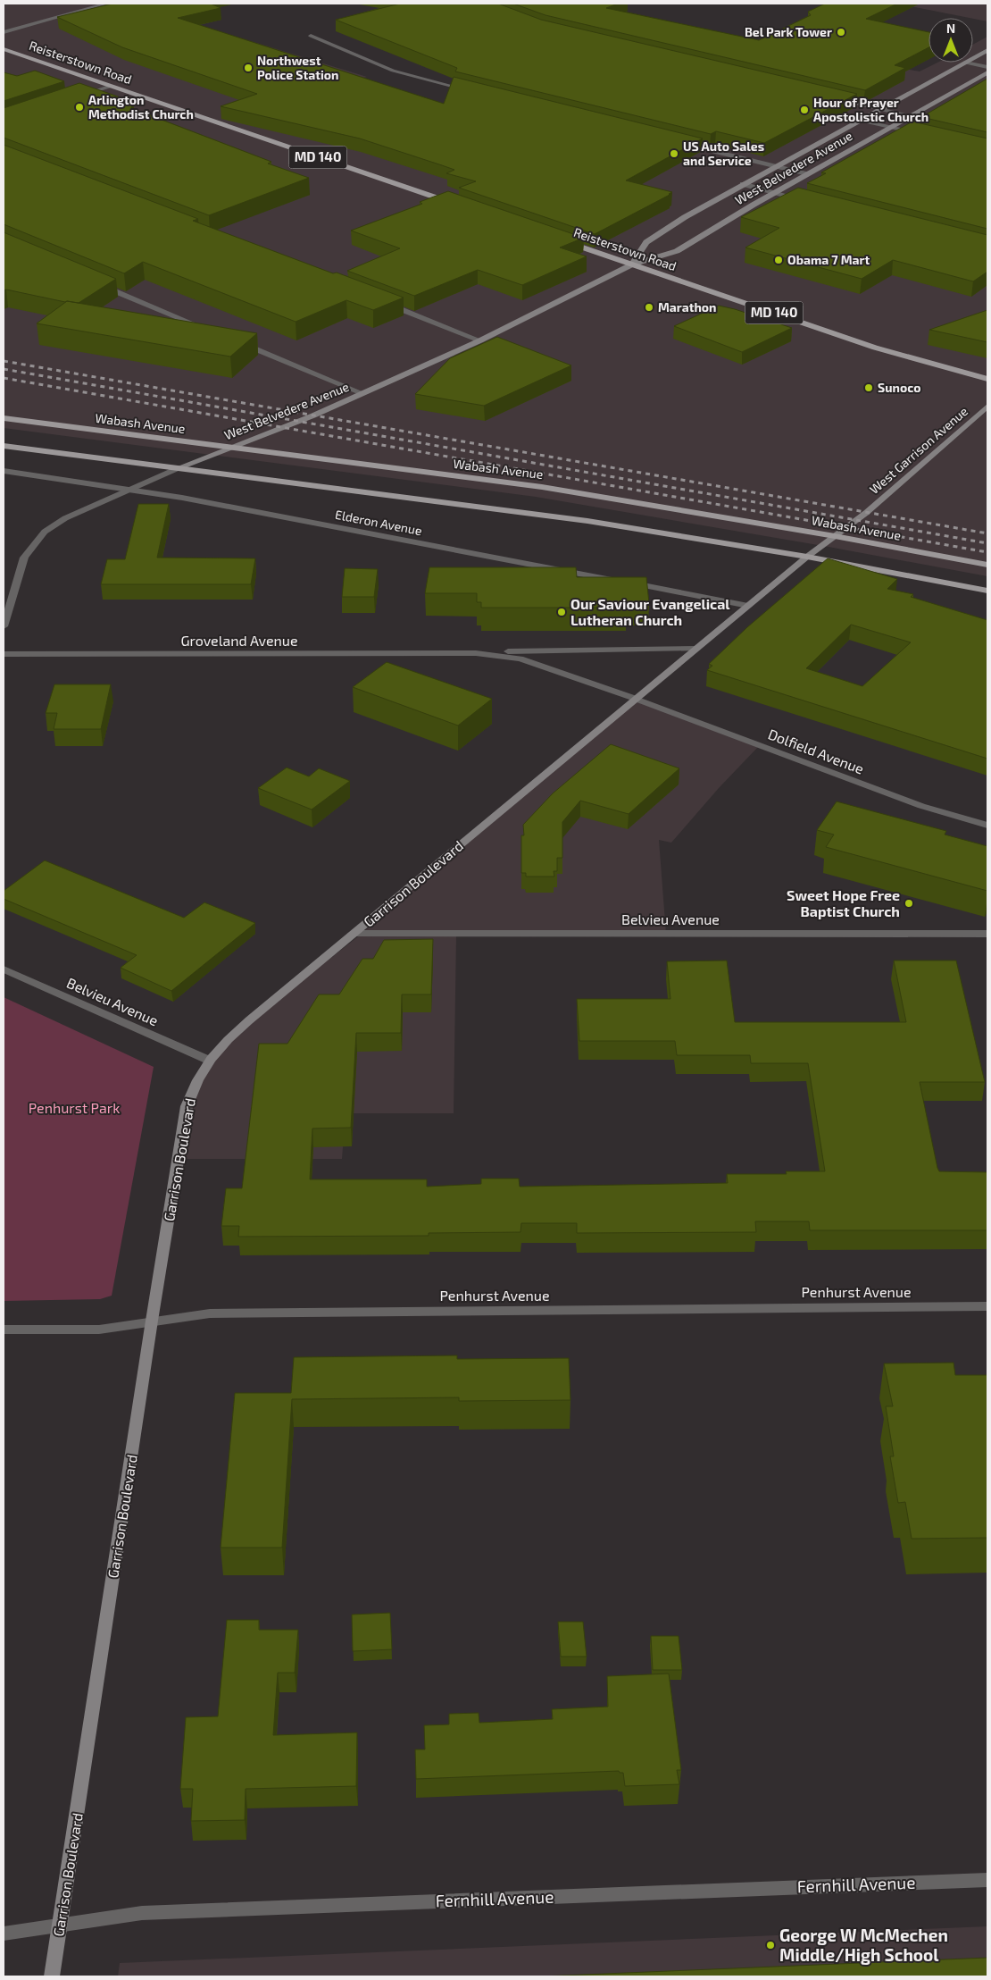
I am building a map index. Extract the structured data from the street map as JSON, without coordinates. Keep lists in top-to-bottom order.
{
  "streets": {
    "main road": [
      "Reisterstown Road",
      "MD 140",
      "West Belvedere Avenue",
      "Wabash Avenue",
      "West Garrison Avenue",
      "Garrison Boulevard"
    ],
    "street": [
      "Elderon Avenue",
      "Groveland Avenue",
      "Dolfield Avenue",
      "Belvieu Avenue",
      "Penhurst Avenue",
      "Fernhill Avenue"
    ]
  },
  "crossings": [
    ["Reisterstown Road", "West Belvedere Avenue"],
    ["West Belvedere Avenue", "Wabash Avenue"],
    ["West Belvedere Avenue", "Elderon Avenue"],
    ["Wabash Avenue", "Garrison Boulevard"],
    ["West Garrison Avenue", "Garrison Boulevard"],
    ["Elderon Avenue", "Garrison Boulevard"],
    ["Groveland Avenue", "Dolfield Avenue"],
    ["Groveland Avenue", "Garrison Boulevard"],
    ["Dolfield Avenue", "Garrison Boulevard"],
    ["Garrison Boulevard", "Belvieu Avenue"],
    ["Garrison Boulevard", "Penhurst Avenue"],
    ["Garrison Boulevard", "Fernhill Avenue"]
  ],
  "parks": ["Penhurst Park"],
  "places": [
    "Bel Park Tower",
    "Northwest Police Station",
    "Arlington Methodist Church",
    "Hour of Prayer Apostolistic Church",
    "US Auto Sales and Service",
    "Obama 7 Mart",
    "Marathon",
    "Sunoco",
    "Our Saviour Evangelical Lutheran Church",
    "Sweet Hope Free Baptist Church",
    "George W McMechen Middle/High School"
  ],
  "north": "top"
}
